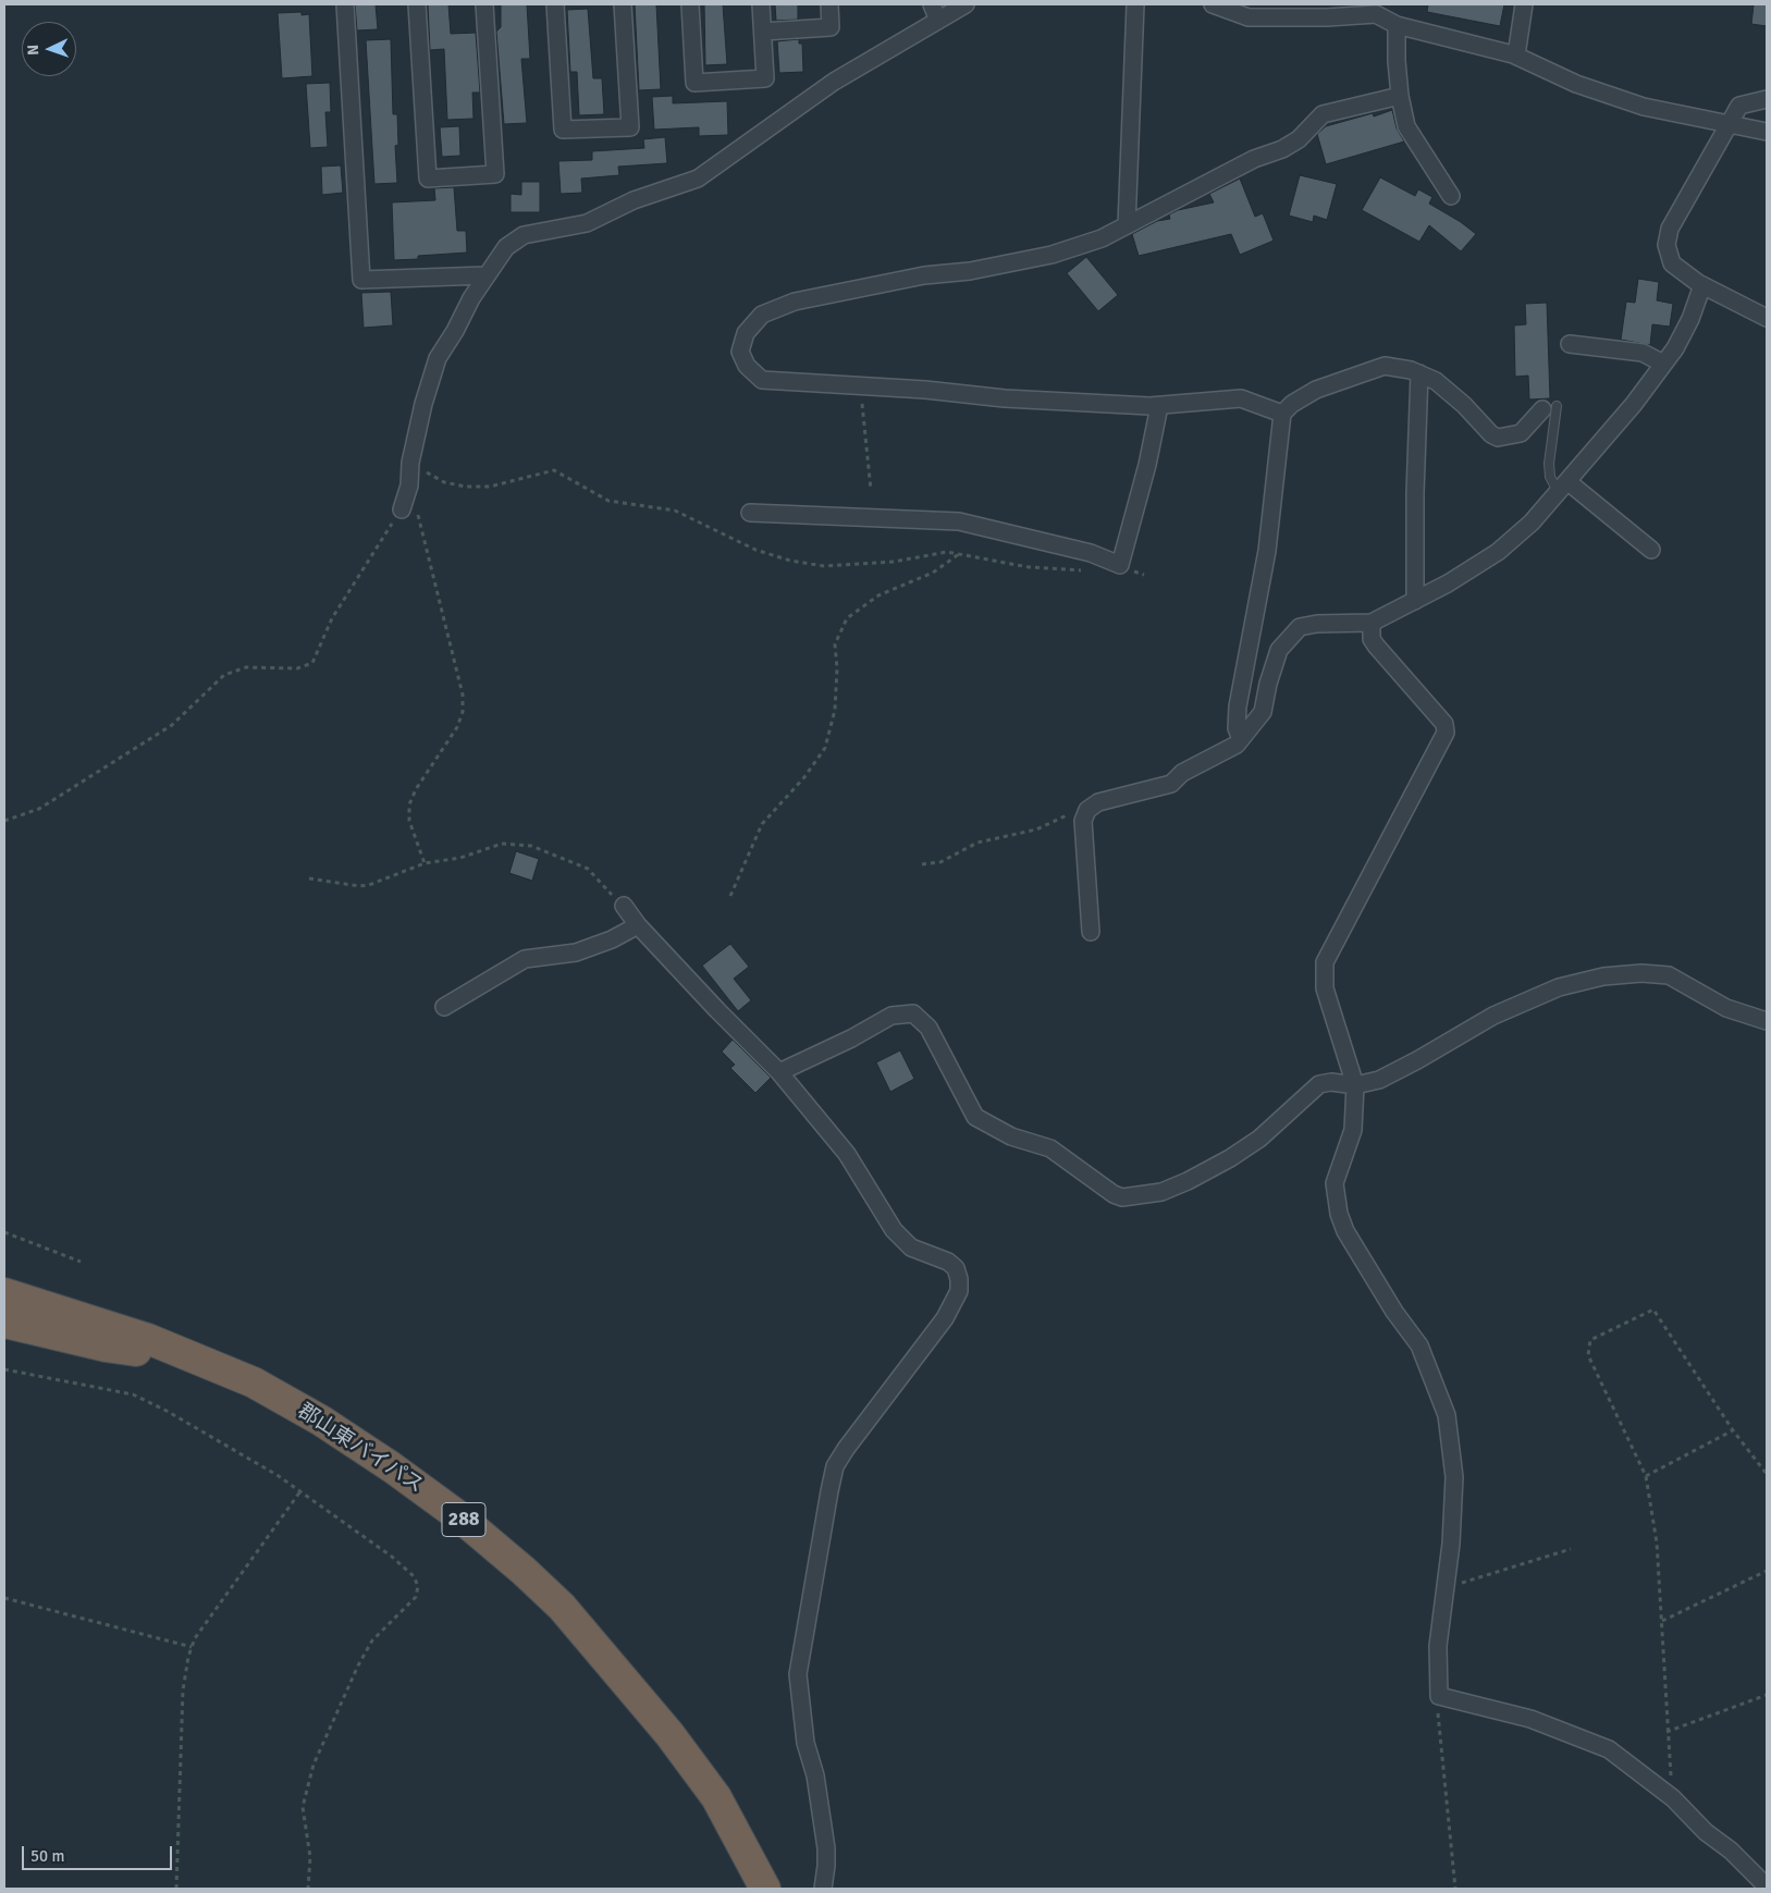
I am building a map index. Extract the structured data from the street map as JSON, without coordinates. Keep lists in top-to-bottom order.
{
  "streets": {
    "highway": ["郡山東バイパス", "288"]
  },
  "scale_bar": "50 m",
  "north": "left"
}
